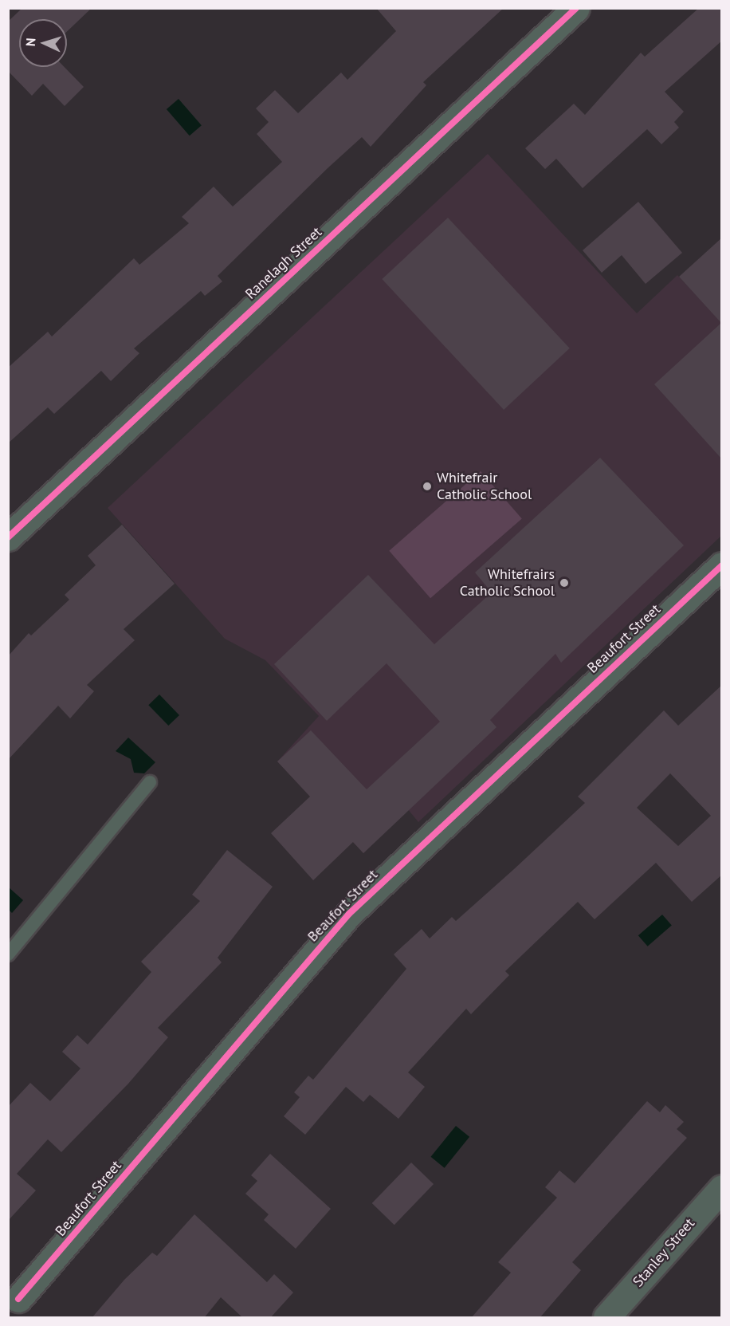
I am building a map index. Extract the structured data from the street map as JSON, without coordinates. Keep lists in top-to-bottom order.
{
  "streets": {
    "street": ["Ranelagh Street", "Beaufort Street", "Stanley Street"]
  },
  "places": ["Whitefrair Catholic School", "Whitefrairs Catholic School"],
  "north": "left"
}
